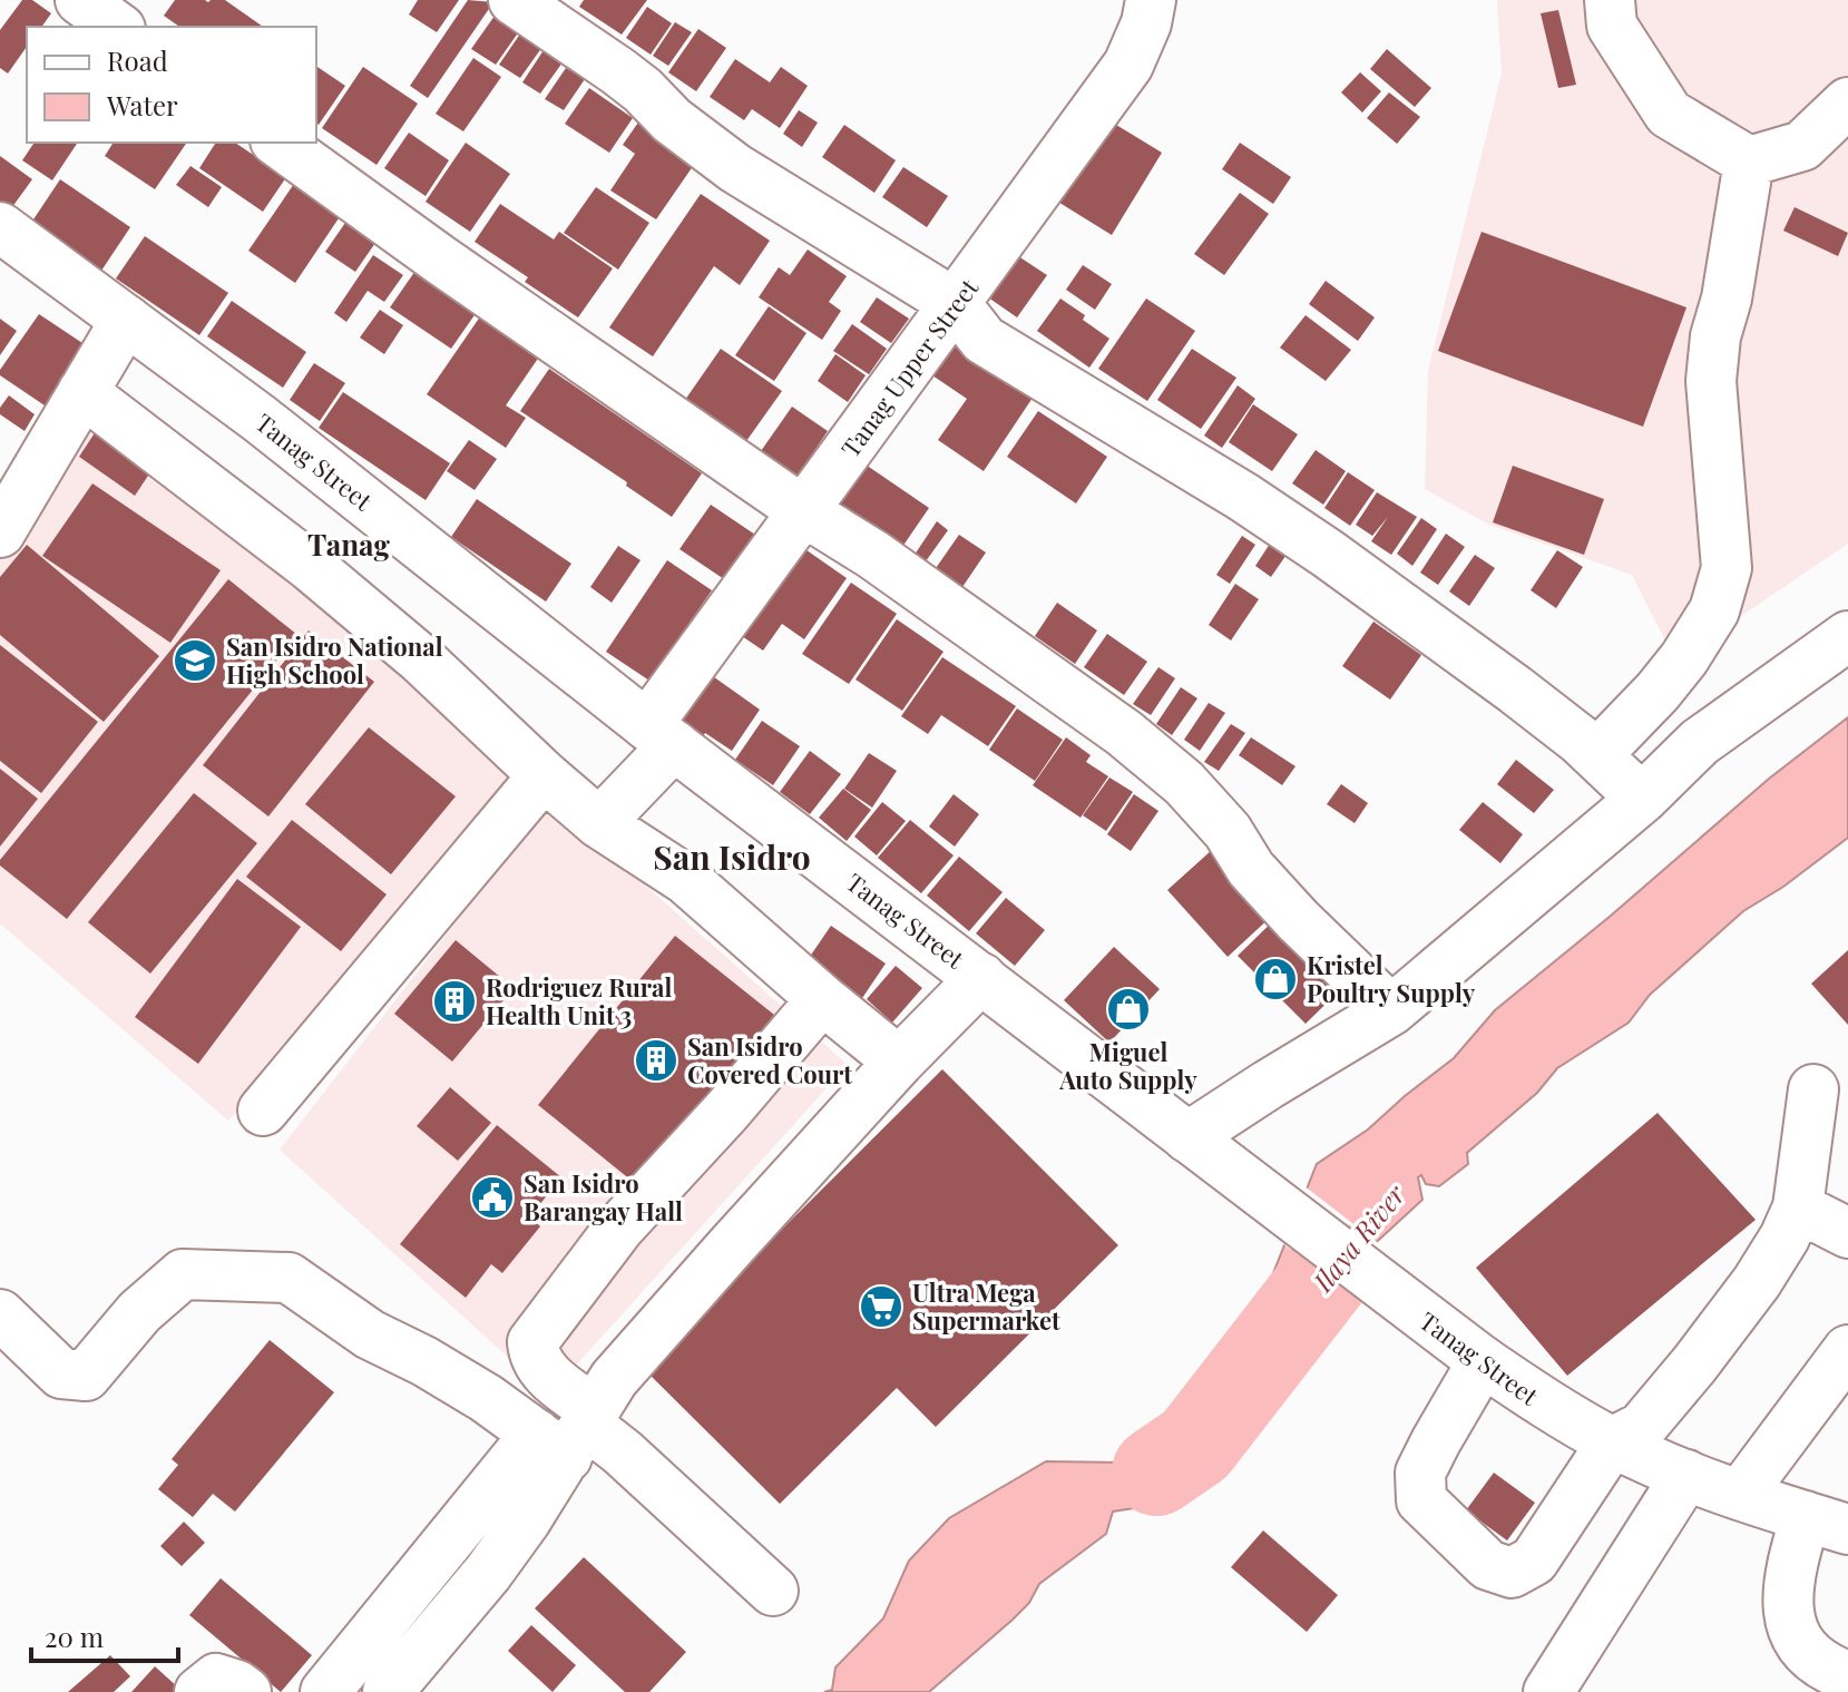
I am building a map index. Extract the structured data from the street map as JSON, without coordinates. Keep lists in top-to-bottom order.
{
  "streets": {
    "street": ["Tanag Upper Street", "Tanag Street"]
  },
  "crossings": [
    ["Tanag Upper Street", "Tanag Street"]
  ],
  "districts": ["Tanag", "San Isidro"],
  "water": ["Ilaya River"],
  "places": {
    "school or university": ["San Isidro National High School"],
    "shop": ["Kristel Poultry Supply", "Miguel Auto Supply"],
    "building": ["Rodriguez Rural Health Unit 3", "San Isidro Covered Court"],
    "public building": ["San Isidro Barangay Hall"],
    "supermarket": ["Ultra Mega Supermarket"]
  },
  "legend": ["Road", "Water"],
  "scale_bar": "20 m"
}
